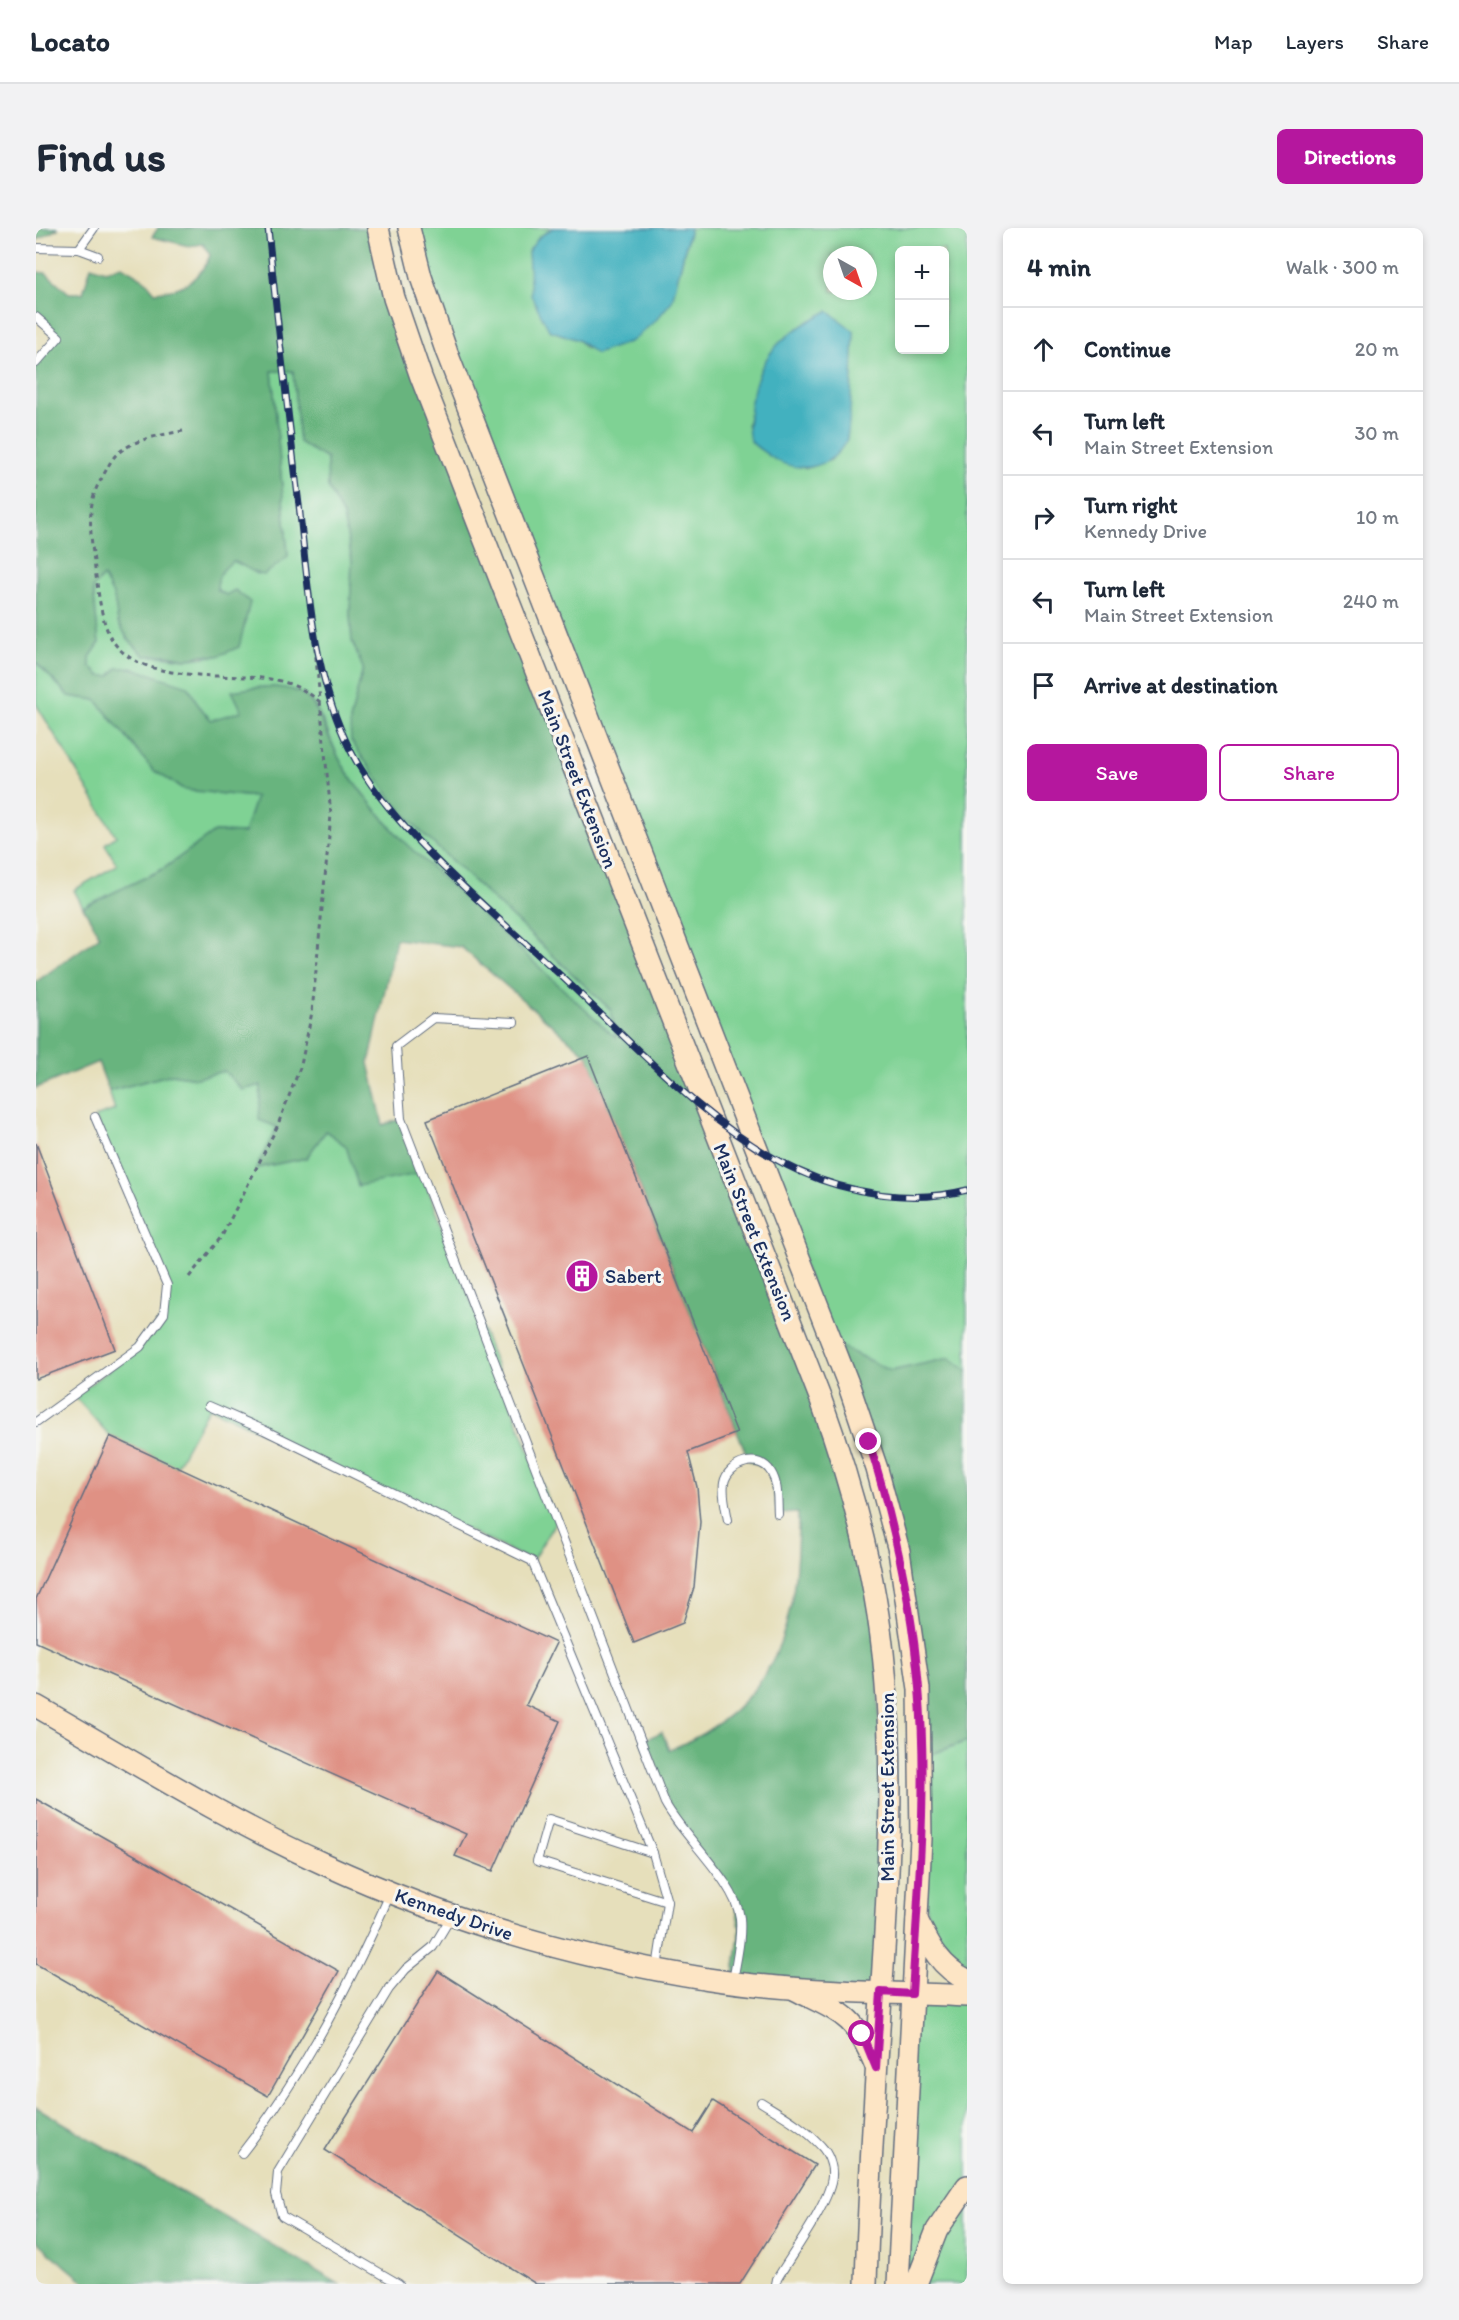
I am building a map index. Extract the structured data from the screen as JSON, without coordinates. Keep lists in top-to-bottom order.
{
  "streets": {
    "main road": ["Main Street Extension", "Kennedy Drive"]
  },
  "crossings": [
    ["Main Street Extension", "Kennedy Drive"]
  ],
  "places": {
    "building": ["Sabert"]
  },
  "north": "bottom right",
  "page": {
    "header": "Locato",
    "nav": ["Map", "Layers", "Share"],
    "buttons": [
      "Directions",
      ["Save", "Share"]
    ],
    "title": "Find us",
    "heading": ["4 min", "Walk · 300 m"],
    "map_buttons": ["+", "−"],
    "list": [
      ["Continue", "20 m"],
      ["Turn left", "Main Street Extension", "30 m"],
      ["Turn right", "Kennedy Drive", "10 m"],
      ["Turn left", "Main Street Extension", "240 m"],
      "Arrive at destination"
    ]
  }
}
